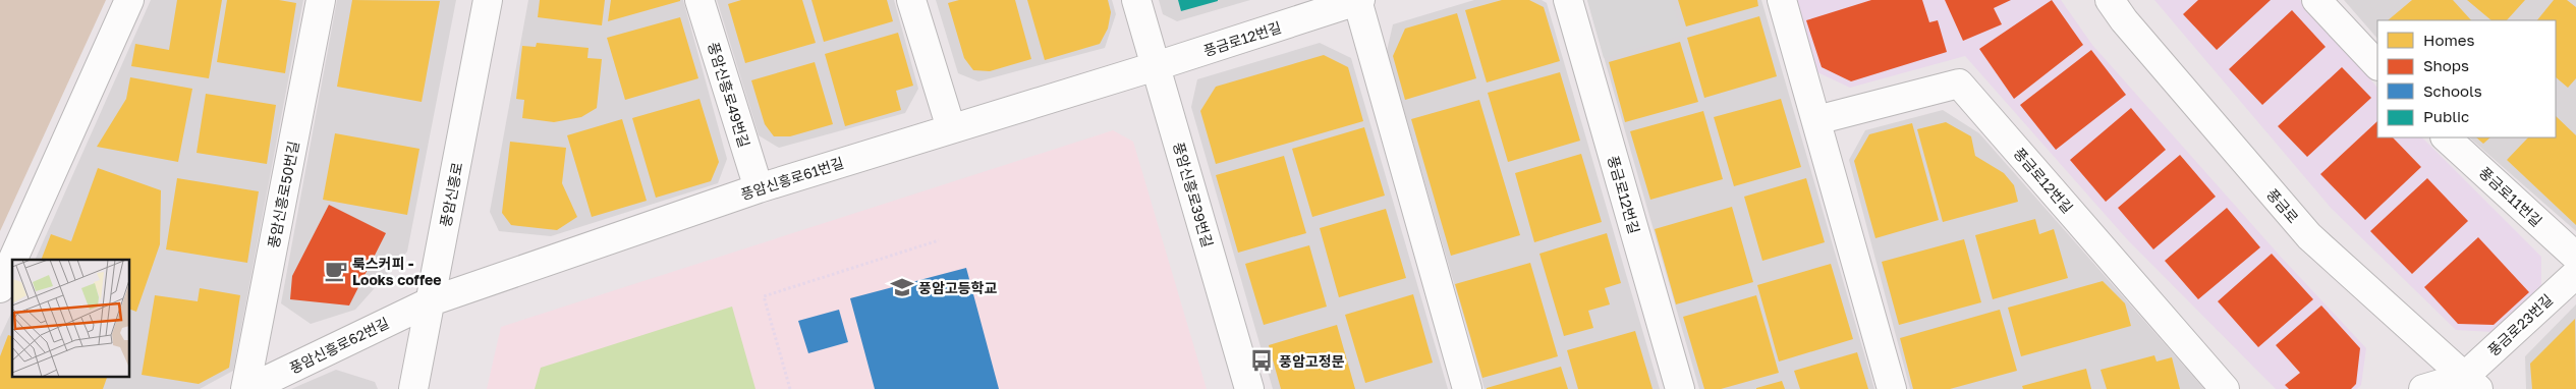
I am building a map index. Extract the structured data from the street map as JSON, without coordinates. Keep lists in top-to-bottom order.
{
  "streets": {
    "street": [
      "풍금로12번길",
      "풍암신흥로49번길",
      "풍암신흥로61번길",
      "풍암신흥로50번길",
      "풍암신흥로",
      "풍암신흥로39번길",
      "풍금로11번길",
      "풍금로",
      "풍금로23번길",
      "풍암신흥로62번길"
    ]
  },
  "crossings": [
    ["풍금로12번길", "풍암신흥로61번길"],
    ["풍금로12번길", "풍암신흥로39번길"],
    ["풍암신흥로49번길", "풍암신흥로61번길"],
    ["풍암신흥로61번길", "풍암신흥로"],
    ["풍암신흥로61번길", "풍암신흥로39번길"],
    ["풍암신흥로61번길", "풍암신흥로62번길"],
    ["풍암신흥로50번길", "풍암신흥로62번길"],
    ["풍암신흥로", "풍암신흥로62번길"],
    ["풍금로", "풍금로23번길"]
  ],
  "places": {
    "cafe": ["룩스커피 - Looks coffee"],
    "school or university": ["풍암고등학교"],
    "bus stop": ["풍암고정문"]
  },
  "legend": [
    "Homes",
    "Shops",
    "Schools",
    "Public"
  ]
}
